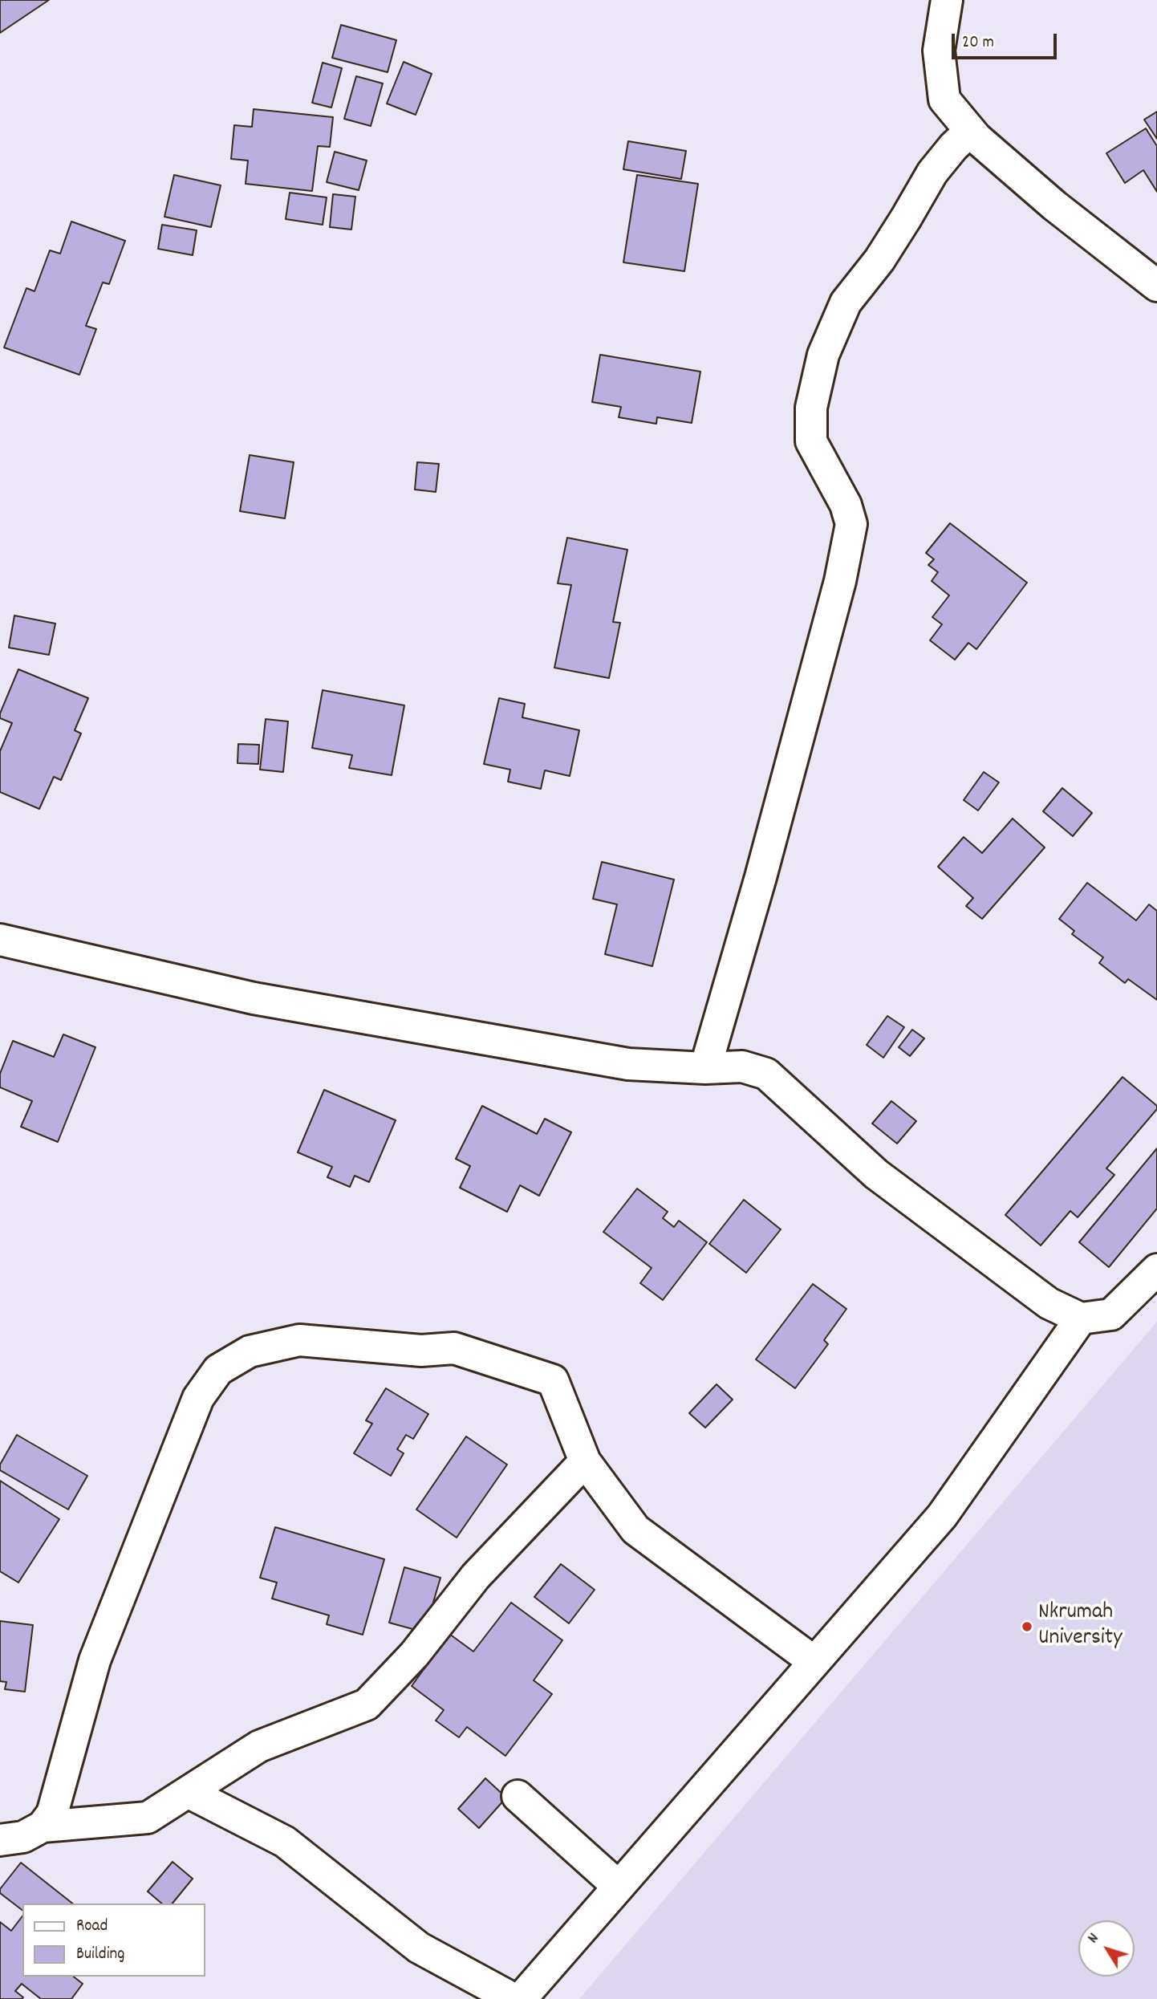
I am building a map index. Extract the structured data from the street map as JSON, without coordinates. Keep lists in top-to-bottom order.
{
  "places": ["Nkrumah University"],
  "legend": ["Road", "Building"],
  "scale_bar": "20 m",
  "north": "top left"
}
